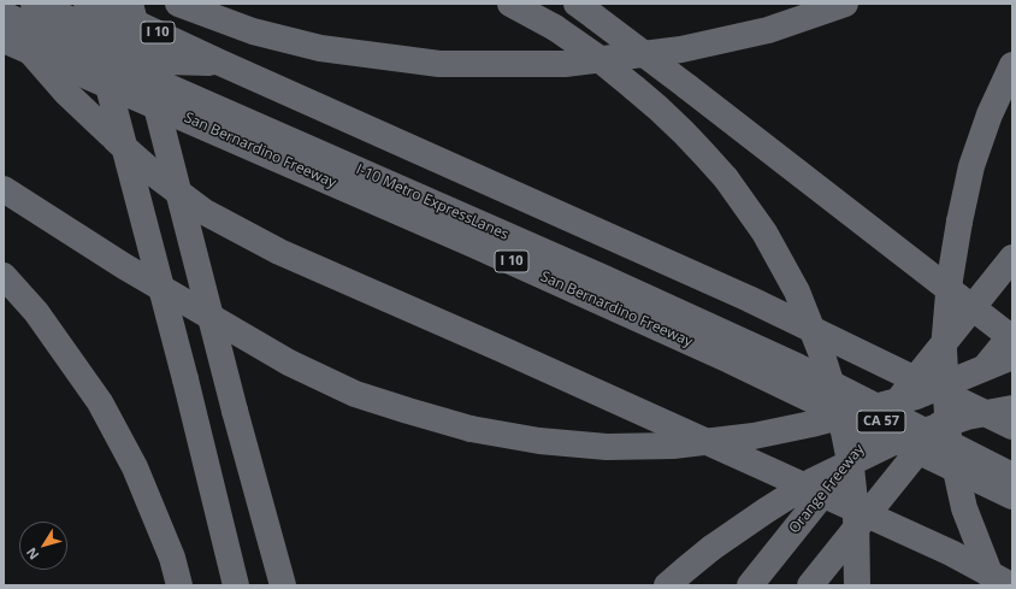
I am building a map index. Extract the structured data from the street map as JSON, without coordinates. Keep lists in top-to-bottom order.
{
  "streets": {
    "highway": [
      "I 10",
      "San Bernardino Freeway",
      "I-10 Metro ExpressLanes",
      "CA 57",
      "Orange Freeway"
    ]
  },
  "north": "bottom left"
}
